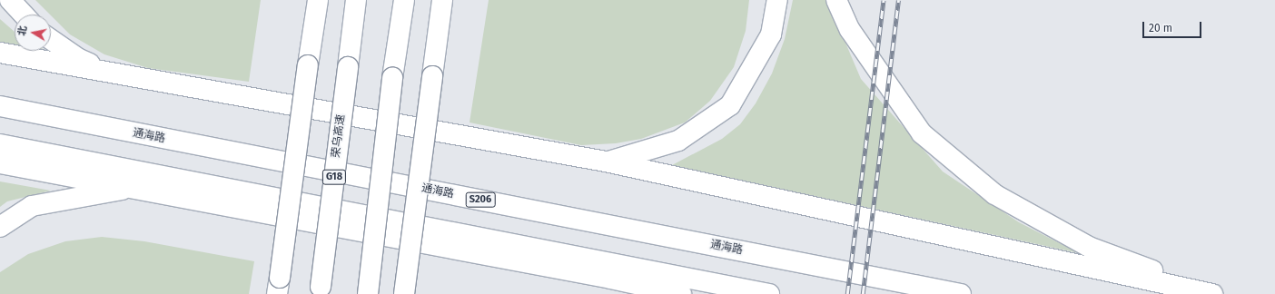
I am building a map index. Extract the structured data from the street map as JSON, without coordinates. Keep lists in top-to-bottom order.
{
  "streets": {
    "main road": [
      "通海路",
      "荣乌高速",
      "G18",
      "S206"
    ]
  },
  "scale_bar": "20 m",
  "north": "left"
}
